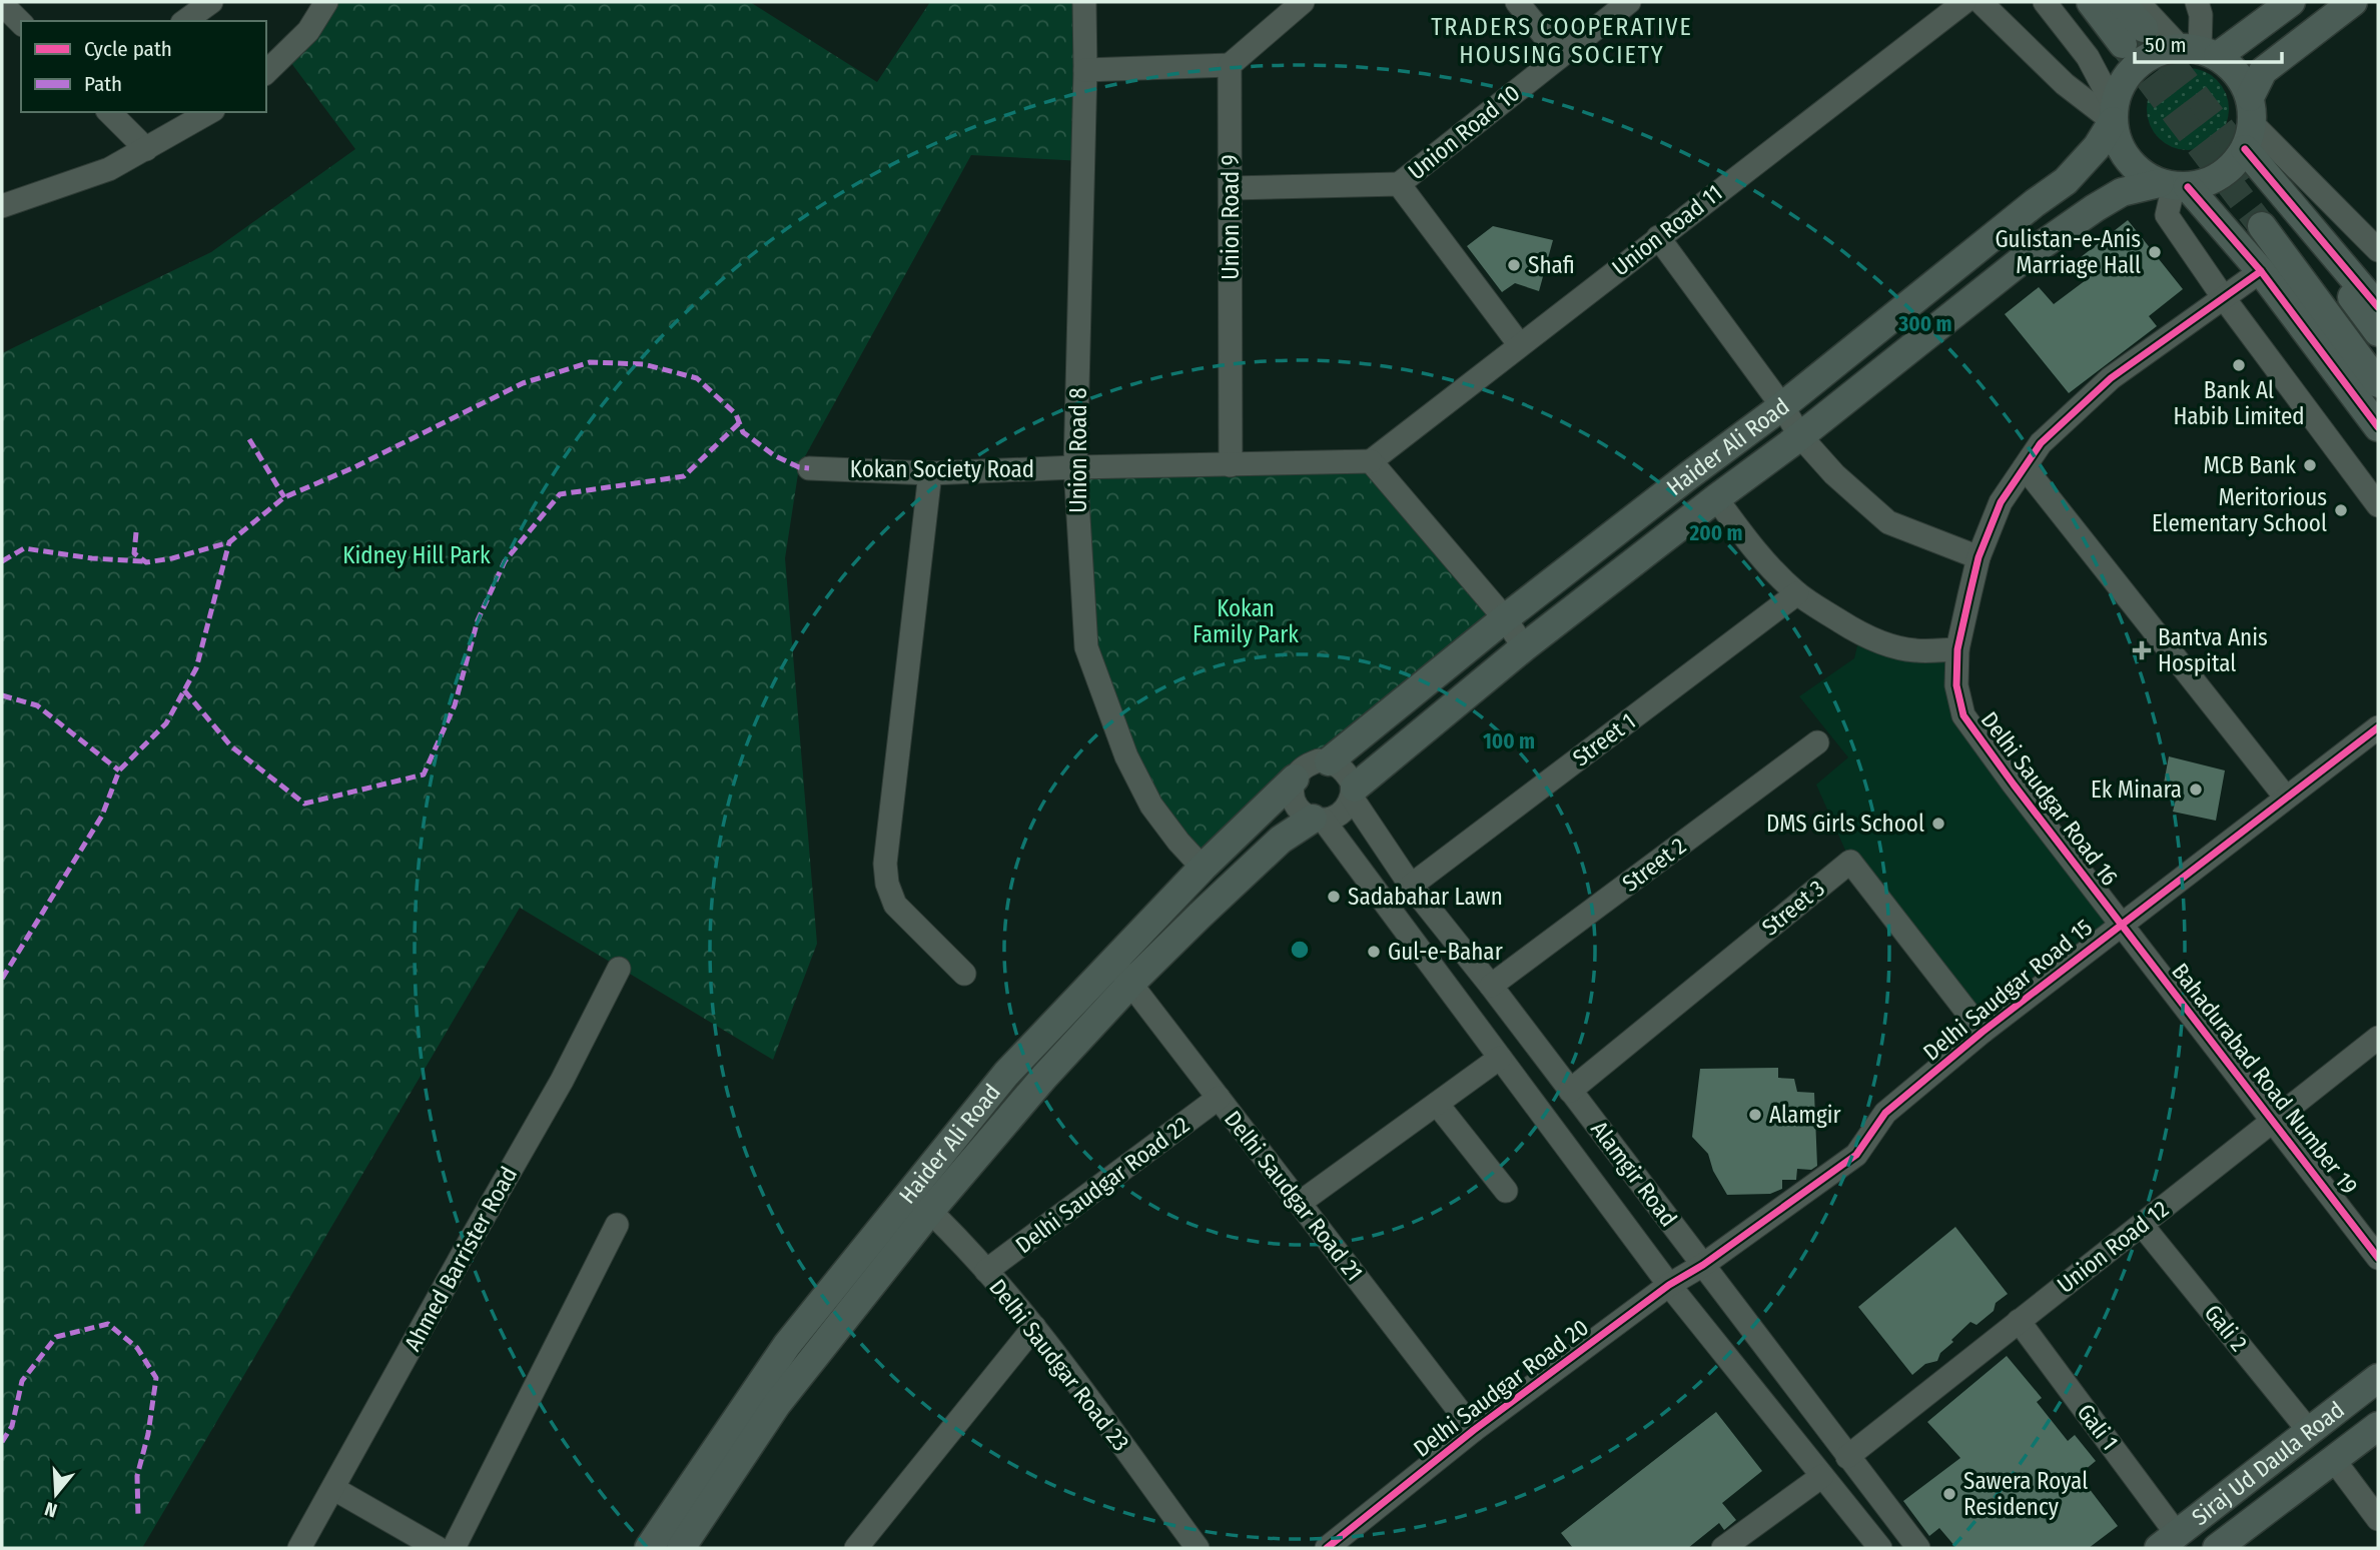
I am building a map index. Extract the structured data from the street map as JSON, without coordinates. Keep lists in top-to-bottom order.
{
  "streets": {
    "main road": ["Haider Ali Road", "Siraj Ud Daula Road"],
    "street": [
      "Union Road 10",
      "Union Road 9",
      "Union Road 11",
      "Union Road 8",
      "Kokan Society Road",
      "Street 1",
      "Delhi Saudgar Road 16",
      "Street 2",
      "Street 3",
      "Delhi Saudgar Road 15",
      "Bahadurabad Road Number 19",
      "Alamgir Road",
      "Delhi Saudgar Road 22",
      "Delhi Saudgar Road 21",
      "Union Road 12",
      "Ahmed Barrister Road",
      "Gali 2",
      "Delhi Saudgar Road 23",
      "Delhi Saudgar Road 20",
      "Gali 1"
    ]
  },
  "crossings": [
    ["Union Road 9", "Kokan Society Road"],
    ["Union Road 11", "Kokan Society Road"],
    ["Haider Ali Road", "Union Road 8"],
    ["Haider Ali Road", "Alamgir Road"],
    ["Haider Ali Road", "Delhi Saudgar Road 21"],
    ["Haider Ali Road", "Delhi Saudgar Road 23"],
    ["Union Road 8", "Kokan Society Road"],
    ["Street 1", "Alamgir Road"],
    ["Delhi Saudgar Road 16", "Delhi Saudgar Road 15"],
    ["Delhi Saudgar Road 16", "Bahadurabad Road Number 19"],
    ["Street 2", "Alamgir Road"],
    ["Street 3", "Delhi Saudgar Road 15"],
    ["Street 3", "Alamgir Road"],
    ["Delhi Saudgar Road 15", "Bahadurabad Road Number 19"],
    ["Delhi Saudgar Road 15", "Alamgir Road"],
    ["Delhi Saudgar Road 15", "Delhi Saudgar Road 20"],
    ["Bahadurabad Road Number 19", "Union Road 12"],
    ["Alamgir Road", "Union Road 12"],
    ["Alamgir Road", "Delhi Saudgar Road 20"],
    ["Delhi Saudgar Road 22", "Delhi Saudgar Road 21"],
    ["Delhi Saudgar Road 22", "Delhi Saudgar Road 23"],
    ["Delhi Saudgar Road 21", "Delhi Saudgar Road 20"],
    ["Union Road 12", "Gali 2"],
    ["Union Road 12", "Gali 1"],
    ["Gali 2", "Siraj Ud Daula Road"],
    ["Gali 1", "Siraj Ud Daula Road"]
  ],
  "districts": ["TRADERS COOPERATIVE HOUSING SOCIETY"],
  "parks": ["Kidney Hill Park", "Kokan Family Park"],
  "places": {
    "other": [
      "Gulistan-e-Anis Marriage Hall",
      "Shafi",
      "Bank Al Habib Limited",
      "MCB Bank",
      "Meritorious Elementary School",
      "Ek Minara",
      "DMS Girls School",
      "Sadabahar Lawn",
      "Gul-e-Bahar",
      "Alamgir",
      "Sawera Royal Residency"
    ],
    "health": ["Bantva Anis Hospital"]
  },
  "legend": ["Cycle path", "Path"],
  "scale_bar": "50 m",
  "north": "bottom",
  "rings": ["300 m", "200 m", "100 m"]
}
